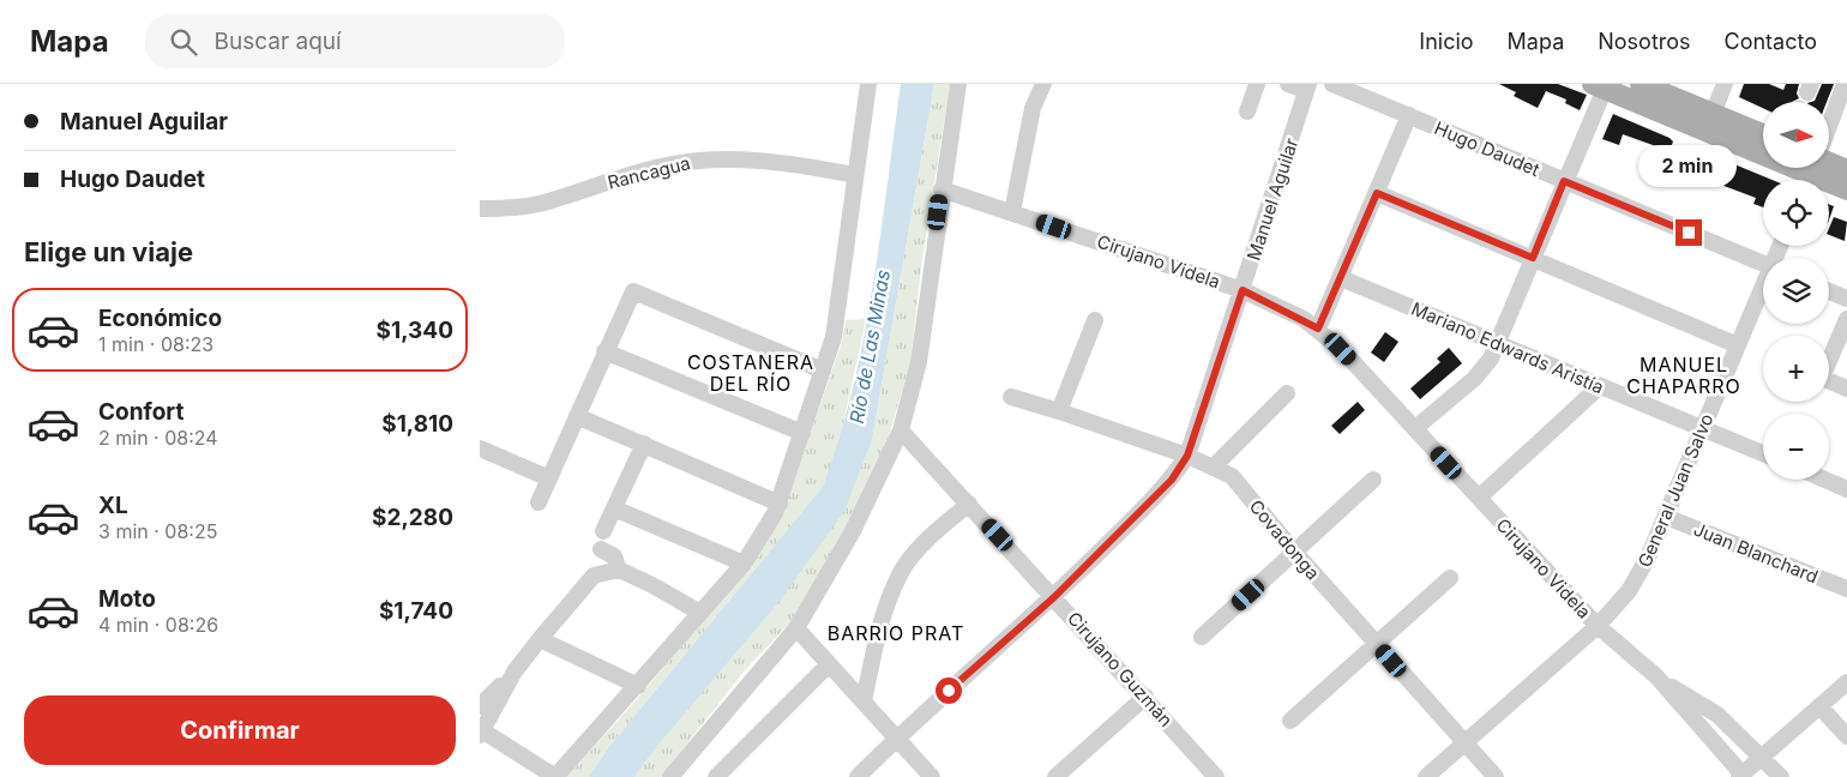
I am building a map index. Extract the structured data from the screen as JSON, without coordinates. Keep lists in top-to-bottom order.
{
  "streets": {
    "street": [
      "Hugo Daudet",
      "Rancagua",
      "Manuel Aguilar",
      "Cirujano Videla",
      "Mariano Edwards Aristía",
      "General Juan Salvo",
      "Covadonga",
      "Juan Blanchard",
      "Cirujano Guzmán"
    ]
  },
  "crossings": [
    ["Manuel Aguilar", "Cirujano Videla"],
    ["Manuel Aguilar", "Covadonga"],
    ["Manuel Aguilar", "Cirujano Guzmán"],
    ["Cirujano Videla", "General Juan Salvo"],
    ["Mariano Edwards Aristía", "General Juan Salvo"],
    ["General Juan Salvo", "Covadonga"],
    ["General Juan Salvo", "Juan Blanchard"]
  ],
  "districts": ["COSTANERA DEL RÍO", "MANUEL CHAPARRO", "BARRIO PRAT"],
  "water": ["Río de Las Minas"],
  "north": "right",
  "page": {
    "header": "Mapa",
    "search": "Buscar aquí",
    "nav": [
      "Inicio",
      "Mapa",
      "Nosotros",
      "Contacto"
    ],
    "banner": ["Manuel Aguilar", "Hugo Daudet"],
    "map_buttons": ["+", "−"],
    "bubble": "2 min",
    "heading": "Elige un viaje",
    "list": [
      {
        "name": "Económico",
        "note": "1 min · 08:23",
        "value": "$1,340"
      },
      {
        "name": "Confort",
        "note": "2 min · 08:24",
        "value": "$1,810"
      },
      {
        "name": "XL",
        "note": "3 min · 08:25",
        "value": "$2,280"
      },
      {
        "name": "Moto",
        "note": "4 min · 08:26",
        "value": "$1,740"
      }
    ],
    "buttons": "Confirmar"
  }
}
